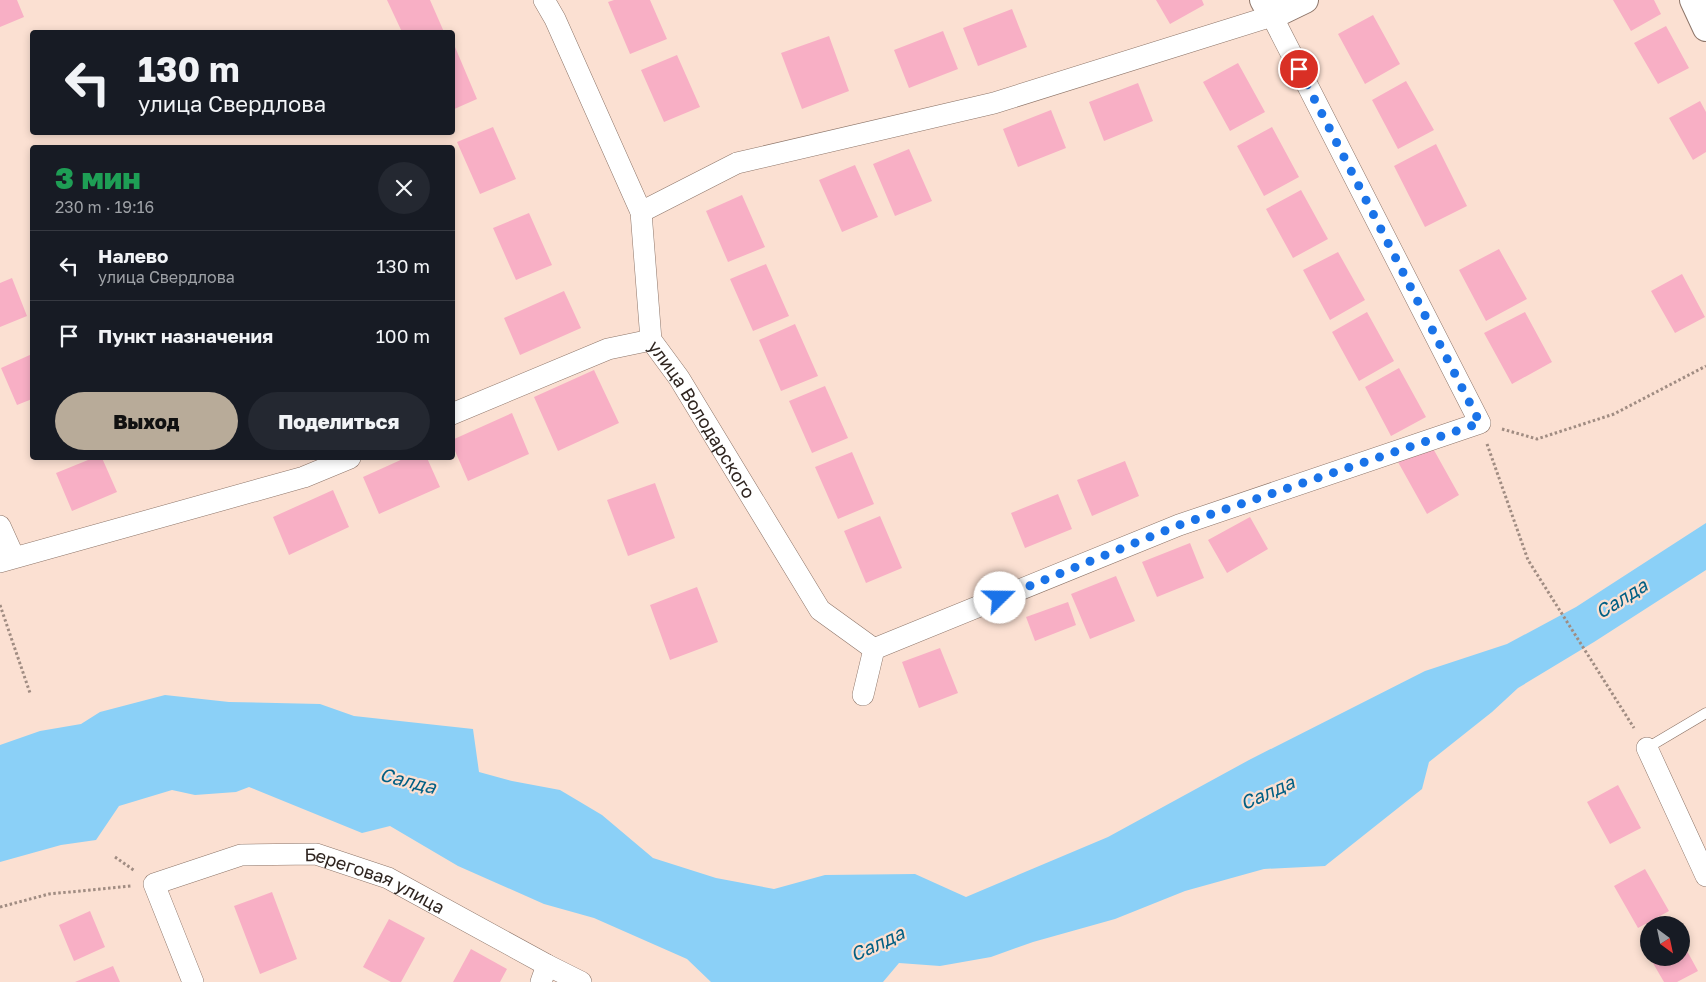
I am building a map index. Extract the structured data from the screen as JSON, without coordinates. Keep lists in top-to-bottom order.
{
  "streets": {
    "street": ["улица Володарского", "Береговая улица"]
  },
  "water": ["Салда"],
  "north": "bottom right",
  "page": {
    "turn": ["130 m", "улица Свердлова"],
    "heading": ["3 мин", "230 m · 19:16"],
    "list": [
      {
        "name": "Налево",
        "note": "улица Свердлова",
        "value": "130 m"
      },
      {
        "name": "Пункт назначения",
        "value": "100 m"
      }
    ],
    "buttons": ["Выход", "Поделиться"]
  }
}
